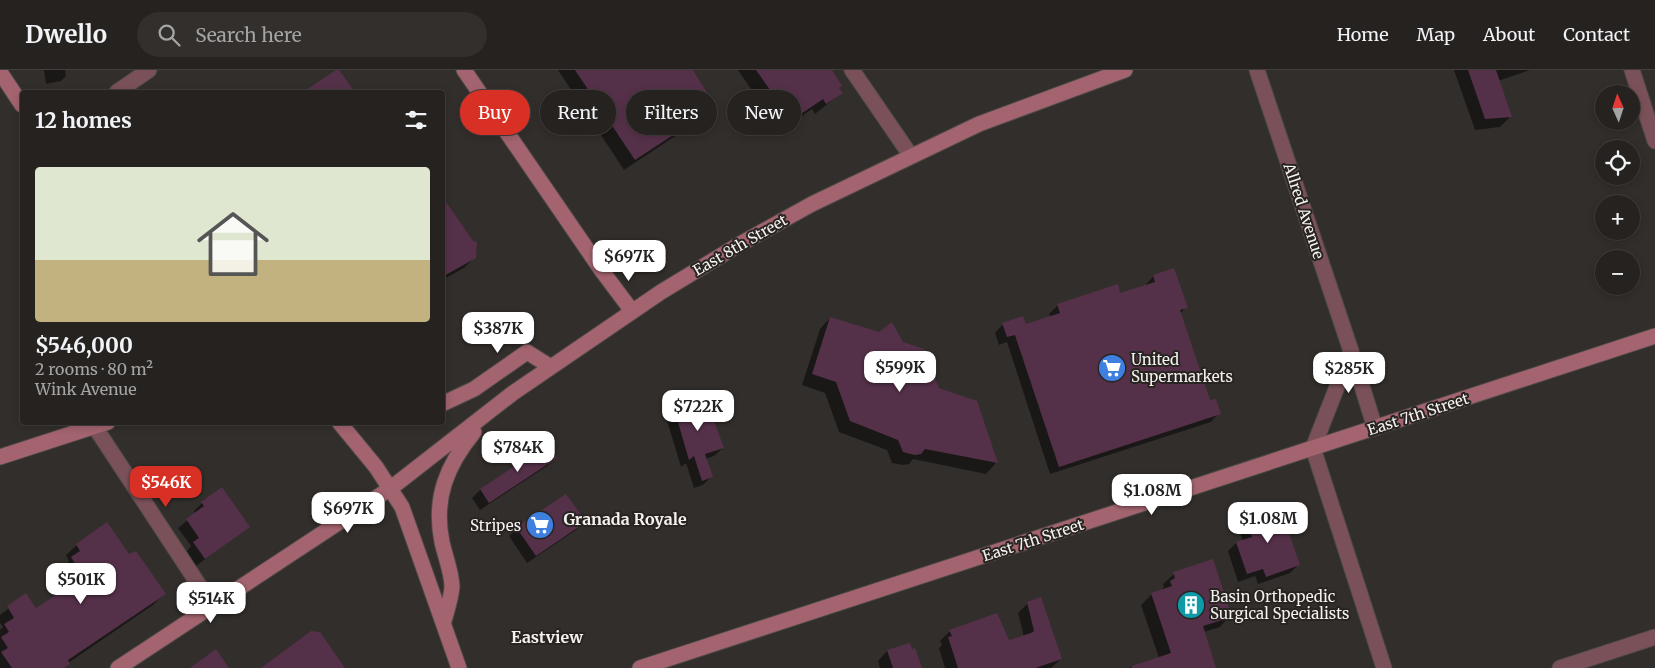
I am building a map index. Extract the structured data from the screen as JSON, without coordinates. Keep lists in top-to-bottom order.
{
  "streets": {
    "main road": ["East 8th Street", "East 7th Street"],
    "street": ["Allred Avenue"]
  },
  "crossings": [
    ["Allred Avenue", "East 7th Street"]
  ],
  "districts": ["Granada Royale", "Eastview"],
  "places": {
    "supermarket": ["United Supermarkets", "Stripes"],
    "building": ["Basin Orthopedic Surgical Specialists"]
  },
  "north": "top",
  "page": {
    "header": "Dwello",
    "search": "Search here",
    "nav": [
      "Home",
      "Map",
      "About",
      "Contact"
    ],
    "map_buttons": ["+", "−"],
    "chip": [
      "Buy",
      "Rent",
      "Filters",
      "New"
    ],
    "heading": "12 homes",
    "list": [
      {
        "name": "$546,000",
        "note": "2 rooms · 80 m² · Wink Avenue"
      }
    ],
    "price": [
      "$697K",
      "$387K",
      "$599K",
      "$285K",
      "$722K",
      "$784K",
      "$546K",
      "$1.08M",
      "$697K",
      "$1.08M",
      "$501K",
      "$514K"
    ]
  }
}
